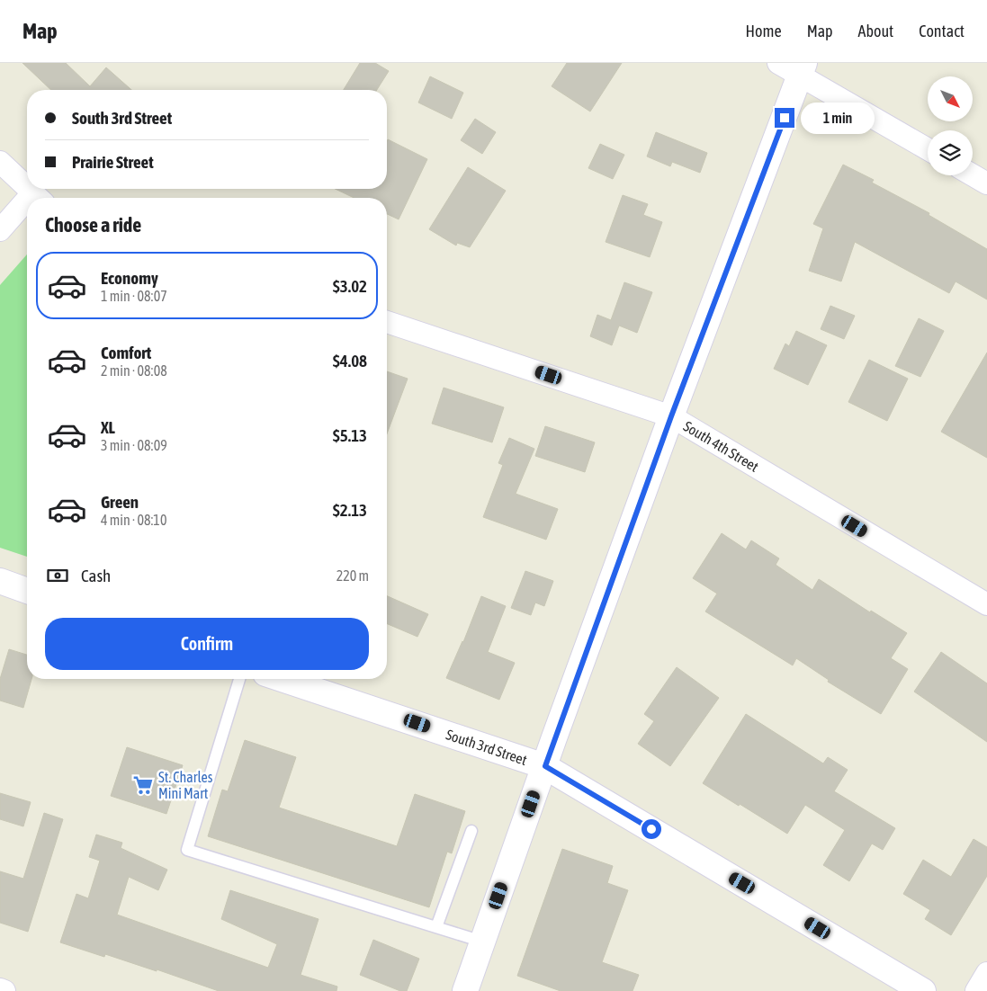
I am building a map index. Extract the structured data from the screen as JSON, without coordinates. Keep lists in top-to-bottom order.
{
  "streets": {
    "street": ["South 4th Street", "South 3rd Street"]
  },
  "places": {
    "supermarket": ["St. Charles Mini Mart"]
  },
  "north": "bottom right",
  "page": {
    "header": "Map",
    "nav": [
      "Home",
      "Map",
      "About",
      "Contact"
    ],
    "banner": ["South 3rd Street", "Prairie Street"],
    "bubble": "1 min",
    "heading": "Choose a ride",
    "list": [
      {
        "name": "Economy",
        "note": "1 min · 08:07",
        "value": "$3.02"
      },
      {
        "name": "Comfort",
        "note": "2 min · 08:08",
        "value": "$4.08"
      },
      {
        "name": "XL",
        "note": "3 min · 08:09",
        "value": "$5.13"
      },
      {
        "name": "Green",
        "note": "4 min · 08:10",
        "value": "$2.13"
      }
    ],
    "pay": ["Cash", "220 m"],
    "buttons": "Confirm"
  }
}
